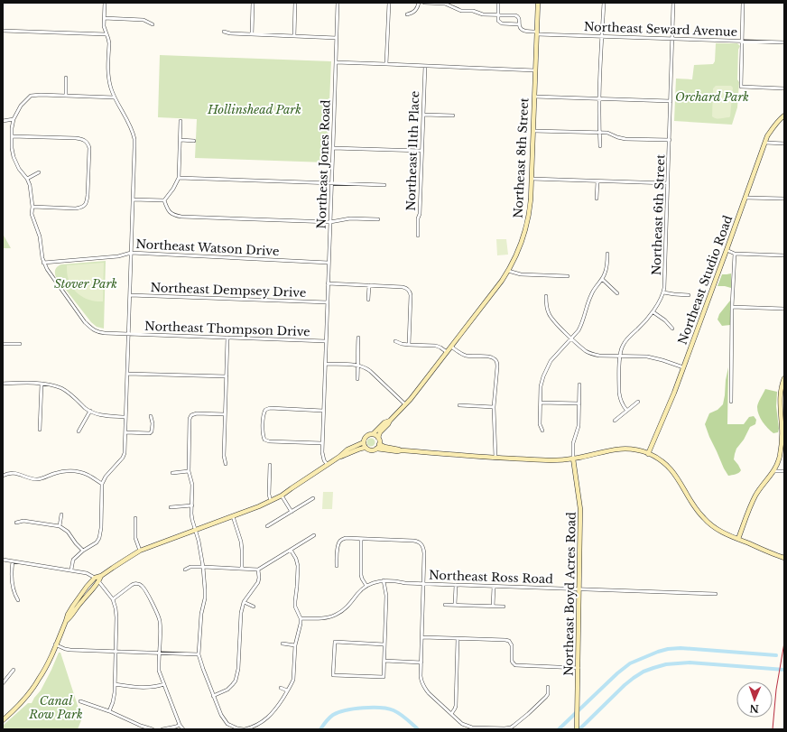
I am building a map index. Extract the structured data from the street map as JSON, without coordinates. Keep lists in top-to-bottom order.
{
  "streets": {
    "main road": ["Northeast 8th Street", "Northeast Studio Road", "Northeast Boyd Acres Road"],
    "street": [
      "Northeast Seward Avenue",
      "Northeast 11th Place",
      "Northeast Jones Road",
      "Northeast 6th Street",
      "Northeast Watson Drive",
      "Northeast Dempsey Drive",
      "Northeast Thompson Drive",
      "Northeast Ross Road"
    ]
  },
  "crossings": [
    ["Northeast Seward Avenue", "Northeast 8th Street"],
    ["Northeast Seward Avenue", "Northeast 6th Street"],
    ["Northeast Jones Road", "Northeast Watson Drive"],
    ["Northeast Jones Road", "Northeast Dempsey Drive"],
    ["Northeast Jones Road", "Northeast Thompson Drive"],
    ["Northeast Watson Drive", "Northeast Thompson Drive"],
    ["Northeast Ross Road", "Northeast Boyd Acres Road"]
  ],
  "parks": [
    "Orchard Park",
    "Hollinshead Park",
    "Stover Park",
    "Canal Row Park"
  ],
  "north": "bottom"
}
